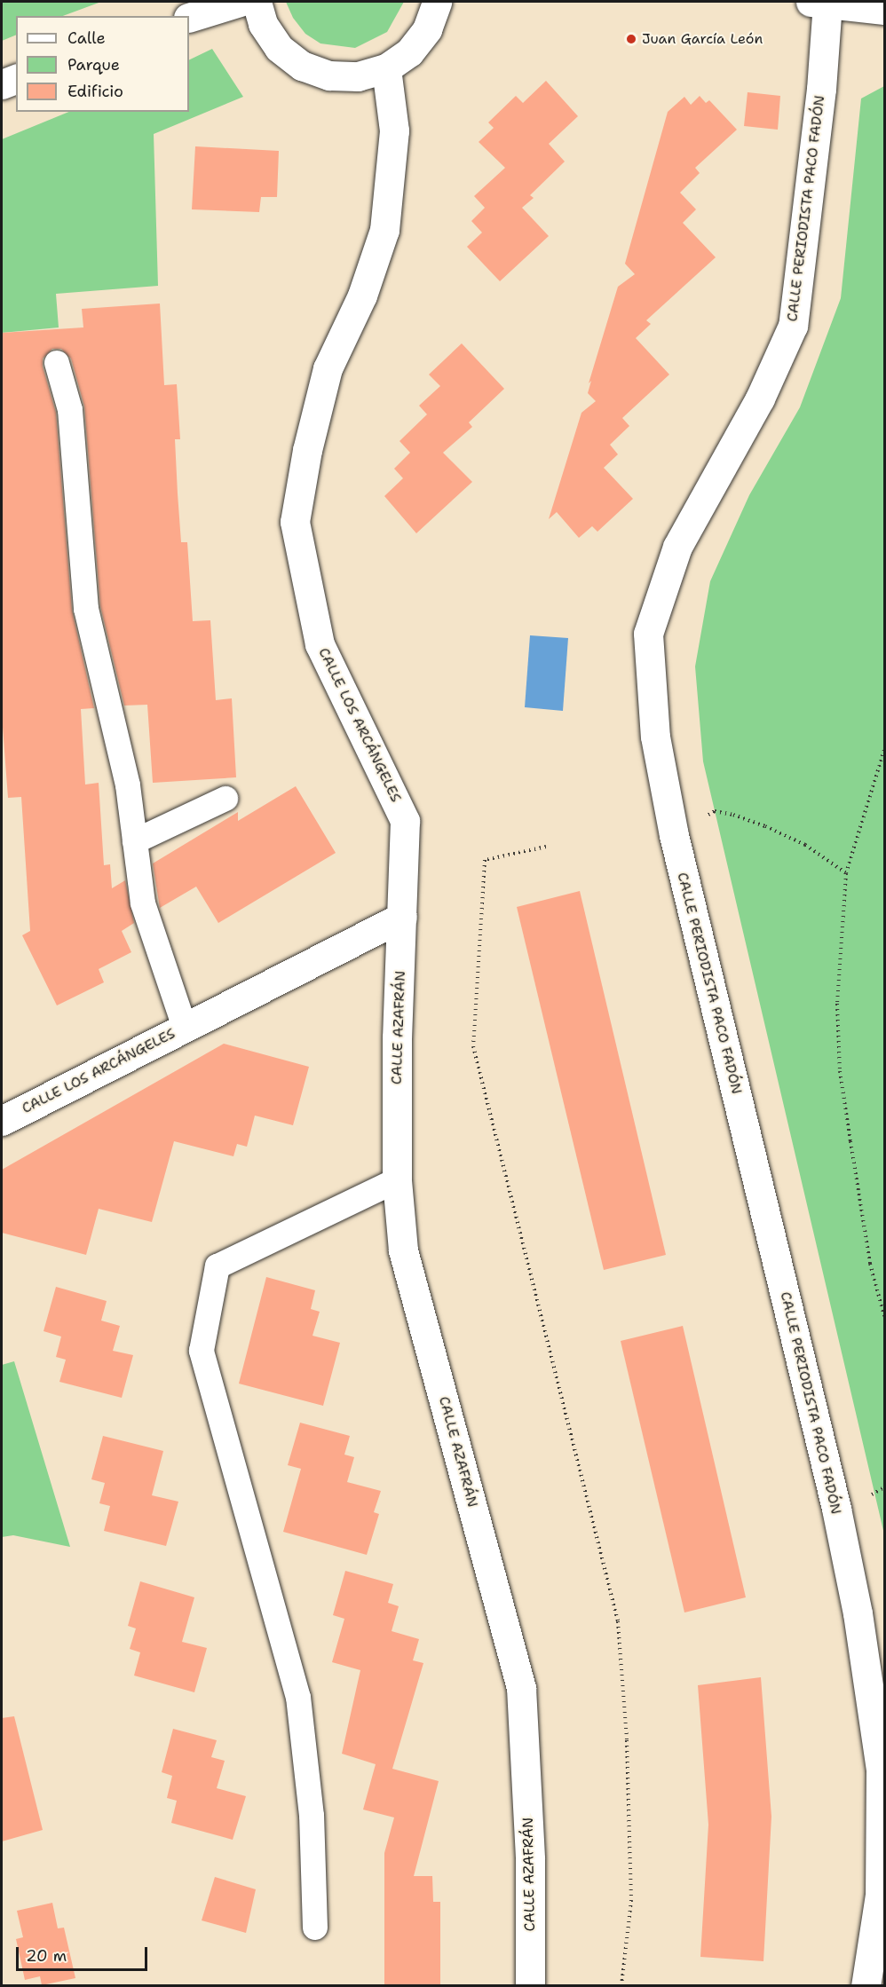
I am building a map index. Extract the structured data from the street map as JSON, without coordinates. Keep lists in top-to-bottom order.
{
  "streets": {
    "street": ["CALLE PERIODISTA PACO FADÓN", "CALLE LOS ARCÁNGELES", "CALLE AZAFRÁN"]
  },
  "crossings": [
    ["CALLE LOS ARCÁNGELES", "CALLE AZAFRÁN"]
  ],
  "places": ["Juan García León"],
  "legend": ["Calle", "Parque", "Edificio"],
  "scale_bar": "20 m"
}
